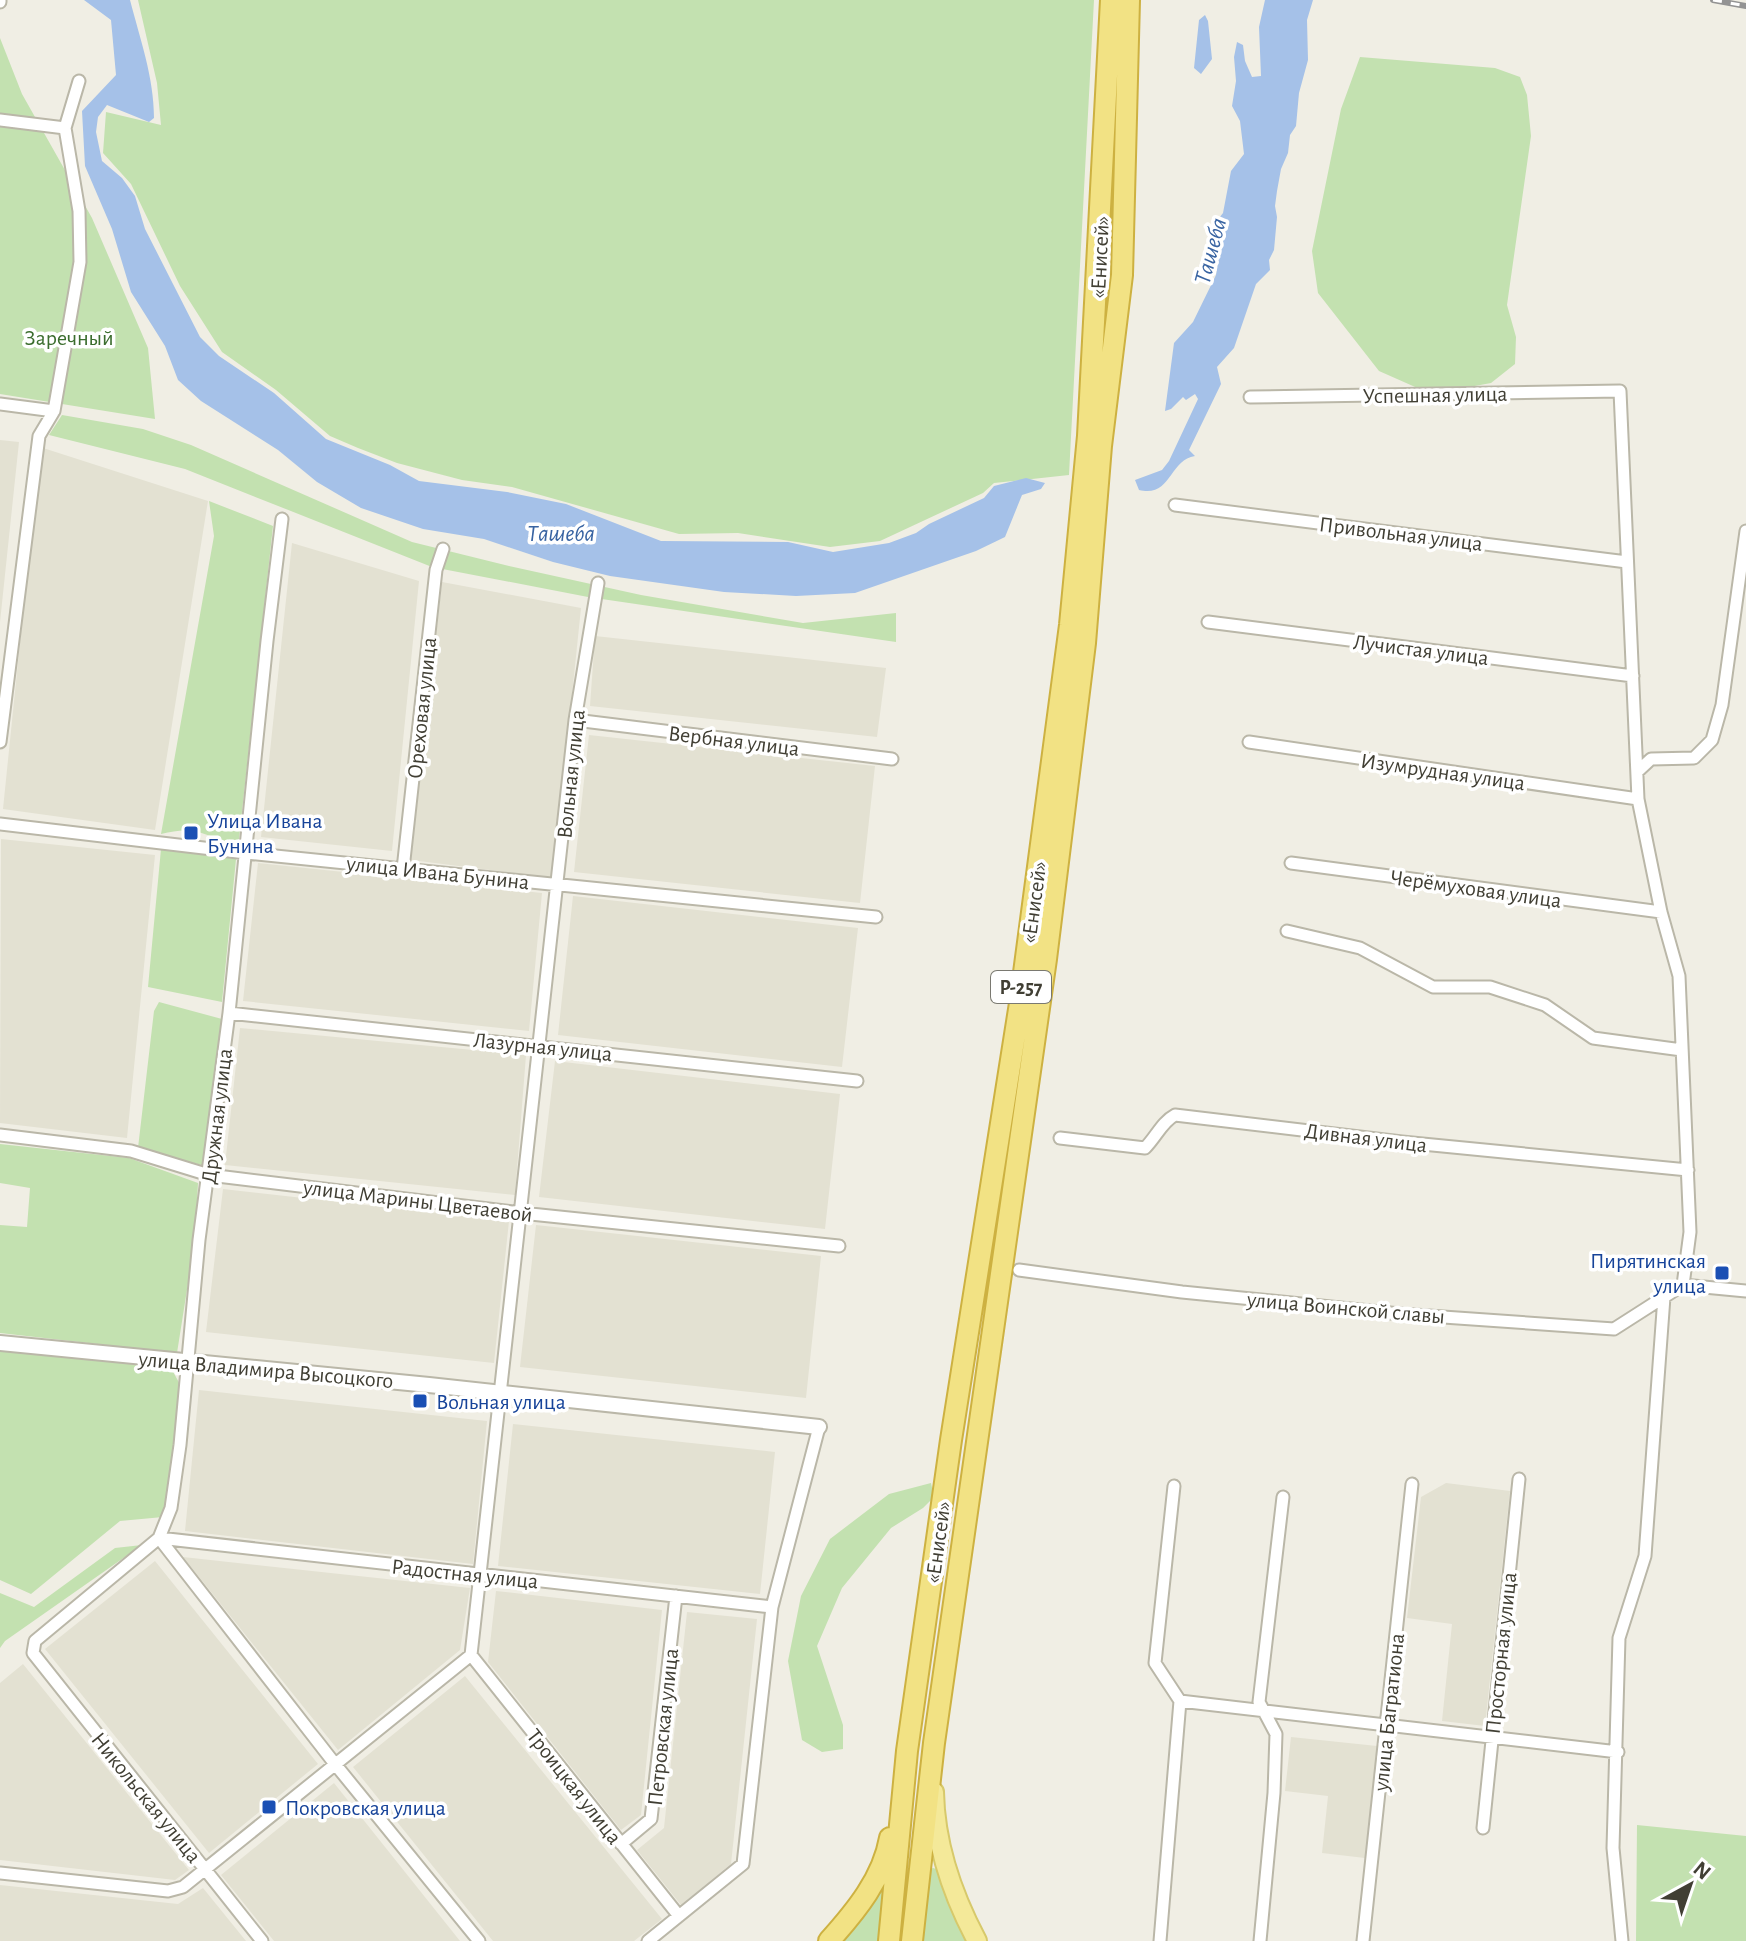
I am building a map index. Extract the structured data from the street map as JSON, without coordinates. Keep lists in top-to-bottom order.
{
  "streets": {
    "highway": ["«Енисей»", "Р-257"],
    "street": [
      "Успешная улица",
      "Привольная улица",
      "Лучистая улица",
      "Ореховая улица",
      "Вербная улица",
      "Изумрудная улица",
      "Вольная улица",
      "улица Ивана Бунина",
      "Черёмуховая улица",
      "Лазурная улица",
      "Дружная улица",
      "Дивная улица",
      "улица Марины Цветаевой",
      "улица Воинской славы",
      "улица Владимира Высоцкого",
      "Радостная улица",
      "Просторная улица",
      "улица Багратиона",
      "Петровская улица",
      "Троицкая улица",
      "Никольская улица"
    ]
  },
  "crossings": [
    ["Успешная улица", "Привольная улица"],
    ["Ореховая улица", "улица Ивана Бунина"],
    ["Вербная улица", "Вольная улица"],
    ["Вольная улица", "улица Ивана Бунина"],
    ["Вольная улица", "Лазурная улица"],
    ["Вольная улица", "улица Марины Цветаевой"],
    ["Вольная улица", "улица Владимира Высоцкого"],
    ["Вольная улица", "Радостная улица"],
    ["Вольная улица", "Троицкая улица"],
    ["улица Ивана Бунина", "Дружная улица"],
    ["Лазурная улица", "Дружная улица"],
    ["Дружная улица", "улица Марины Цветаевой"],
    ["Дружная улица", "улица Владимира Высоцкого"],
    ["Дружная улица", "Радостная улица"],
    ["Дружная улица", "Никольская улица"],
    ["Радостная улица", "Петровская улица"],
    ["Радостная улица", "Никольская улица"],
    ["Петровская улица", "Троицкая улица"]
  ],
  "water": ["Ташеба"],
  "parks": ["Заречный"],
  "places": {
    "transit": [
      "Улица Ивана Бунина",
      "Пирятинская улица",
      "Вольная улица",
      "Покровская улица"
    ]
  },
  "north": "top right"
}
